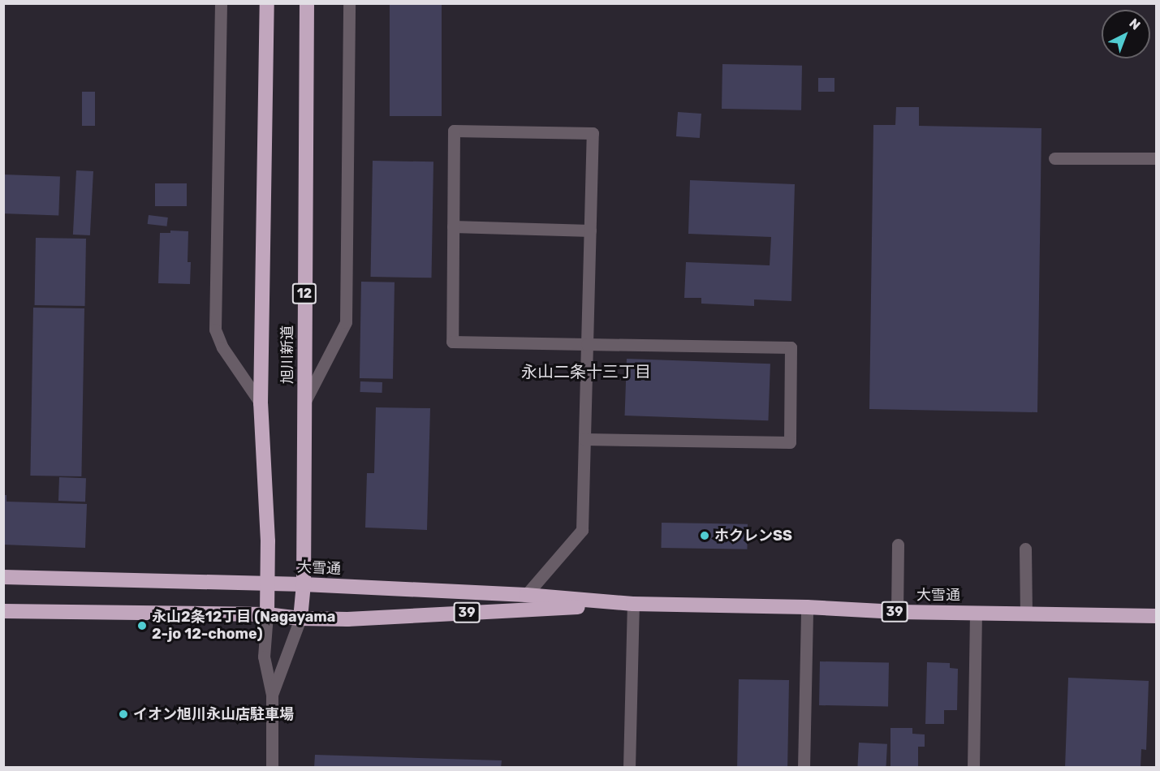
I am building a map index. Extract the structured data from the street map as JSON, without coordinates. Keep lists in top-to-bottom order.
{
  "streets": {
    "highway": [
      "12",
      "旭川新道",
      "大雪通",
      "39"
    ]
  },
  "crossings": [
    ["旭川新道", "大雪通"]
  ],
  "districts": ["永山二条十三丁目"],
  "places": ["ホクレンSS", "永山2条12丁目 (Nagayama 2-jo 12-chome)", "イオン旭川永山店駐車場"],
  "north": "top right"
}
